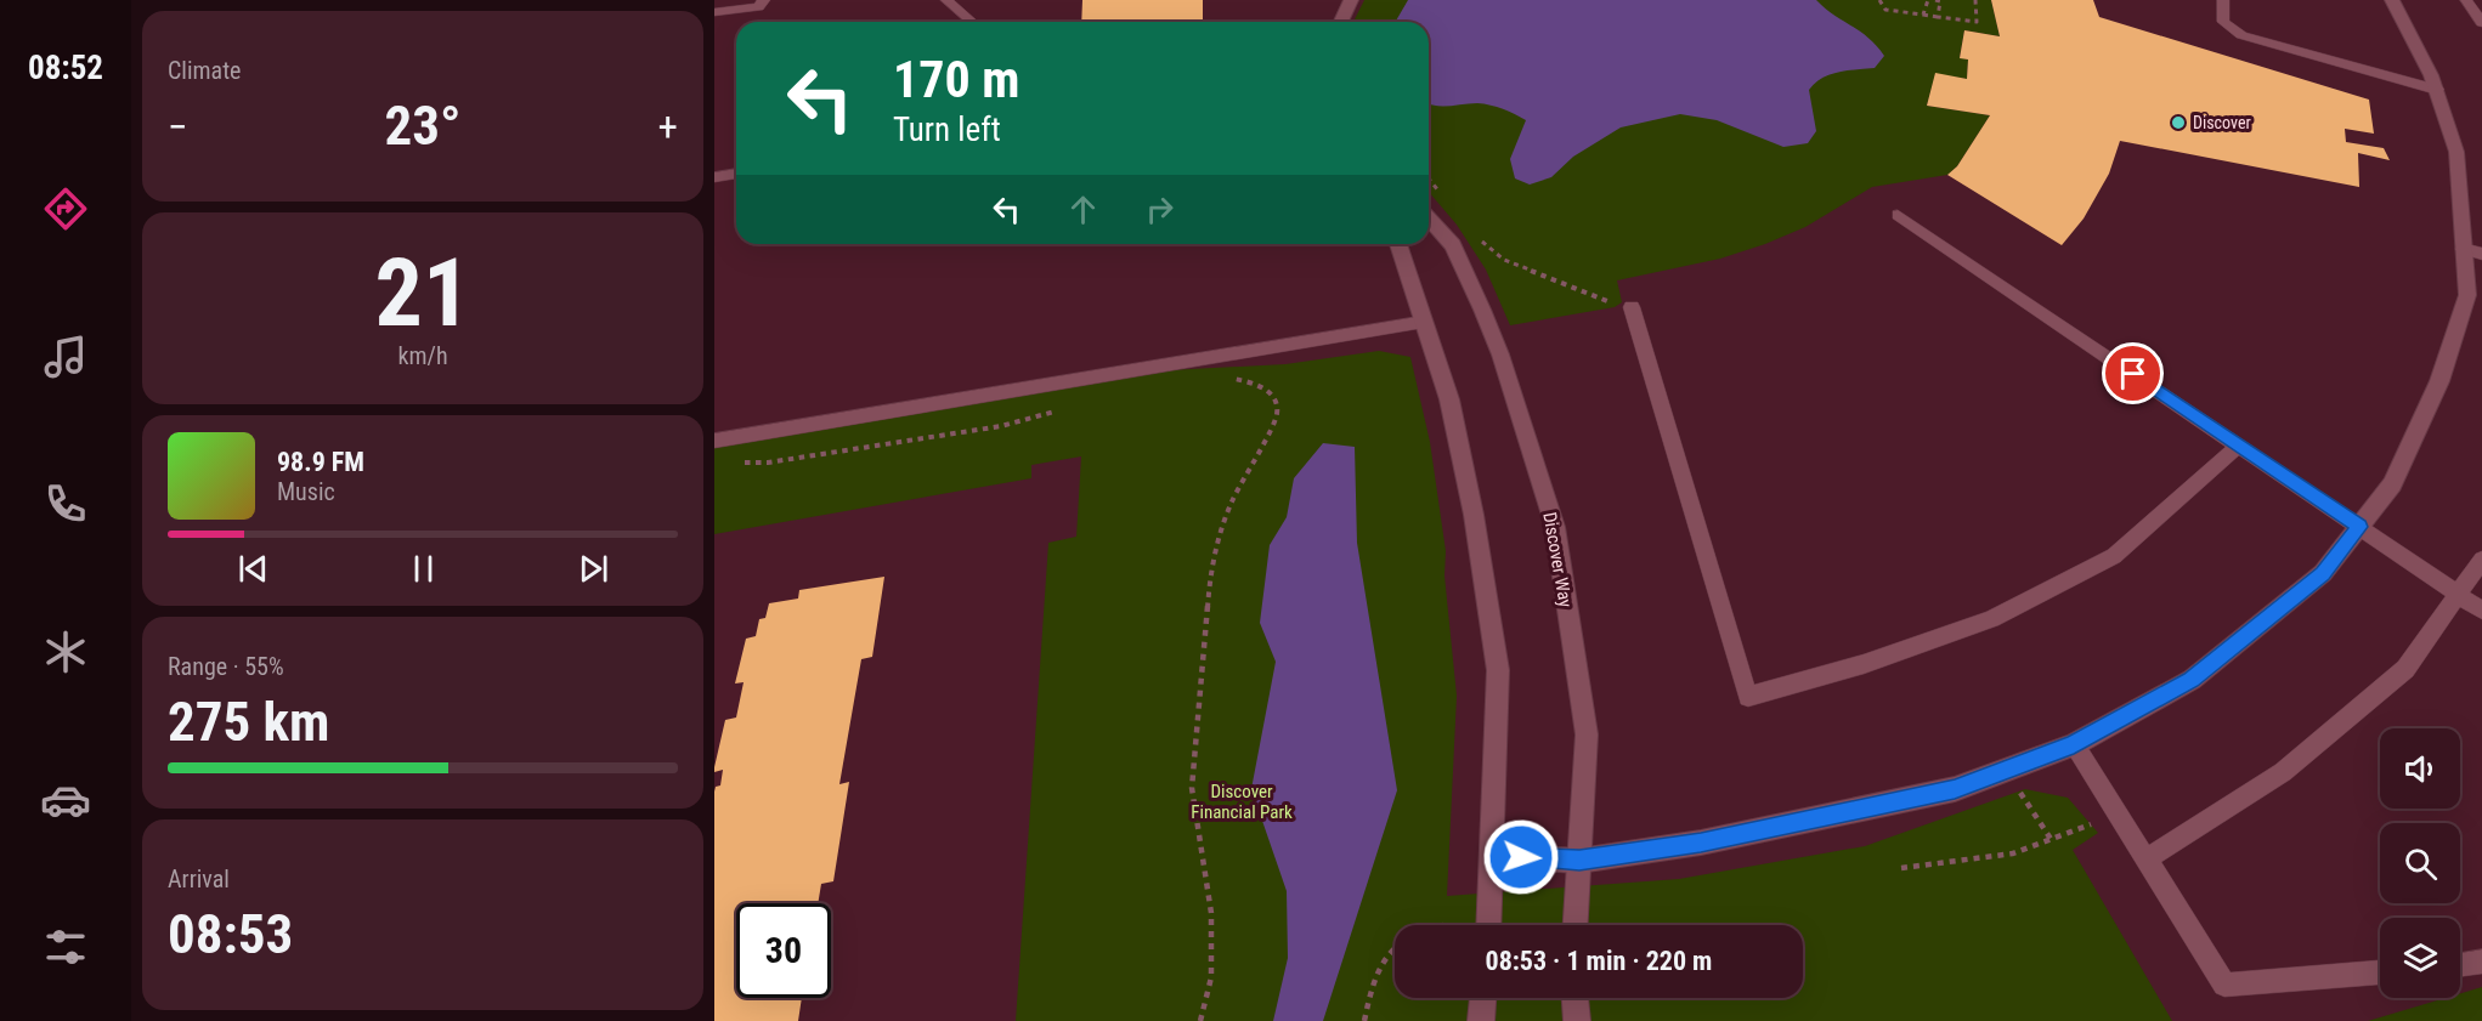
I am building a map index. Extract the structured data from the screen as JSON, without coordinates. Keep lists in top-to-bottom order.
{
  "streets": {
    "street": ["Discover Way"]
  },
  "parks": ["Discover Financial Park"],
  "places": ["Discover"],
  "page": {
    "tabs": "08:52",
    "tile": [
      "Climate",
      ["21", "km/h"],
      ["Range · 55%", "275 km"],
      ["Arrival", "08:53"]
    ],
    "turn": ["170 m", "Turn left"],
    "heat": ["−", "23°", "+"],
    "song": ["98.9 FM", "Music"],
    "limit": "30",
    "trip": "08:53 · 1 min · 220 m"
  }
}
